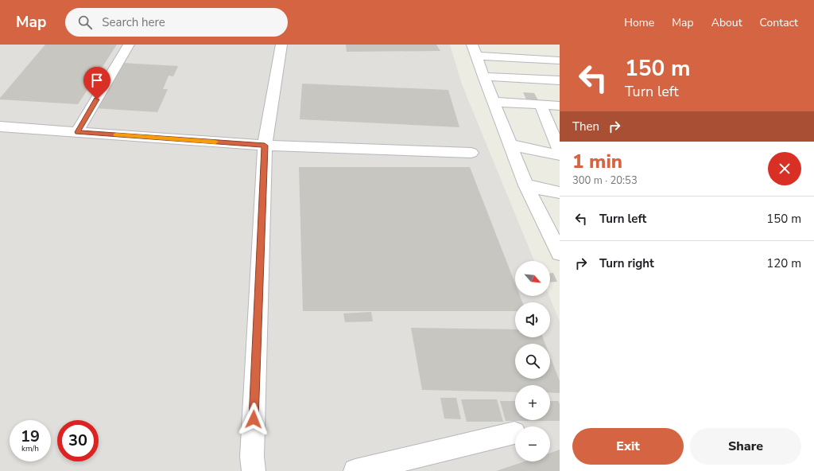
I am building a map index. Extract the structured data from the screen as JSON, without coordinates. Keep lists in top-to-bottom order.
{
  "north": "bottom right",
  "page": {
    "header": "Map",
    "search": "Search here",
    "nav": [
      "Home",
      "Map",
      "About",
      "Contact"
    ],
    "turn": ["150 m", "Turn left"],
    "then": "Then",
    "heading": ["1 min", "300 m · 20:53"],
    "list": [
      {
        "name": "Turn left",
        "value": "150 m"
      },
      {
        "name": "Turn right",
        "value": "120 m"
      }
    ],
    "map_buttons": ["+", "−"],
    "speed": "19 km/h",
    "limit": "30",
    "buttons": ["Exit", "Share"]
  }
}
